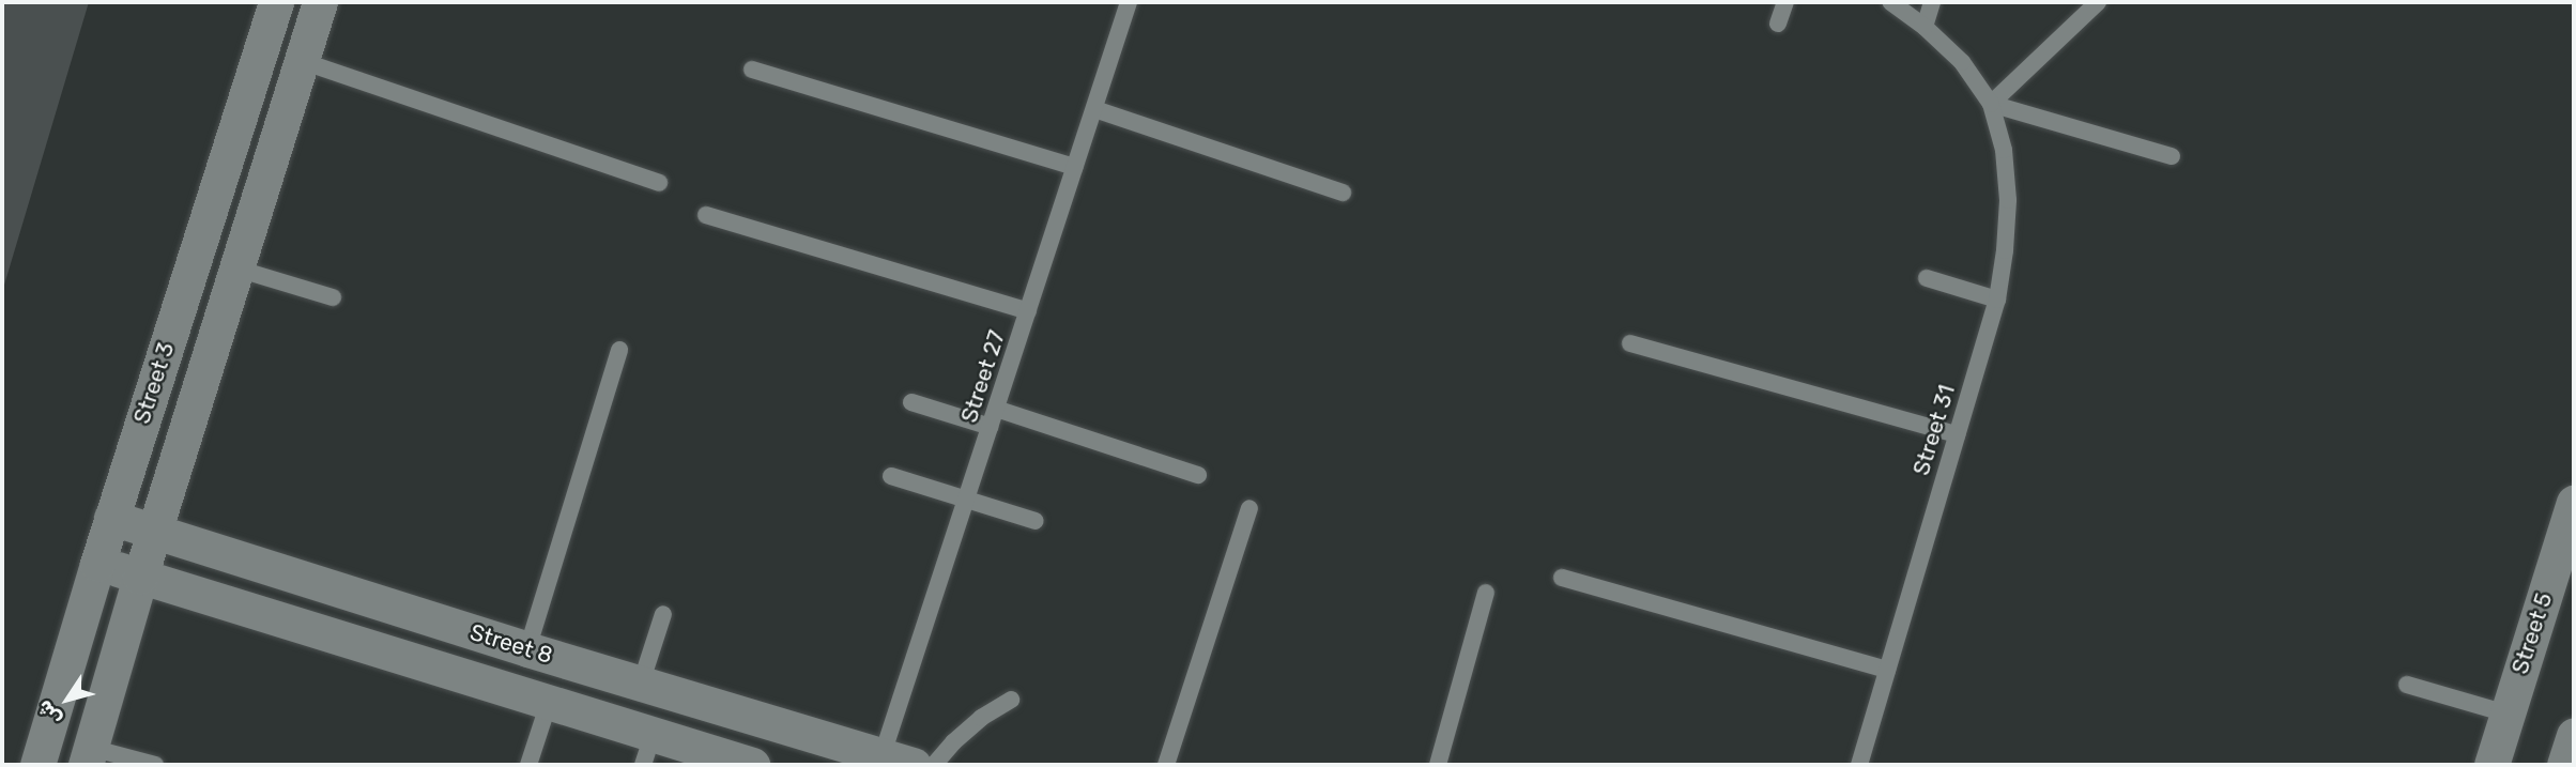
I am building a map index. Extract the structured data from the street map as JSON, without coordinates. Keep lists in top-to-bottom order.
{
  "streets": {
    "street": ["Street 3", "Street 5", "Street 8"],
    "lane": ["Street 27", "Street 31"]
  },
  "crossings": [
    ["Street 27", "Street 8"],
    ["Street 3", "Street 8"]
  ],
  "north": "bottom left"
}
